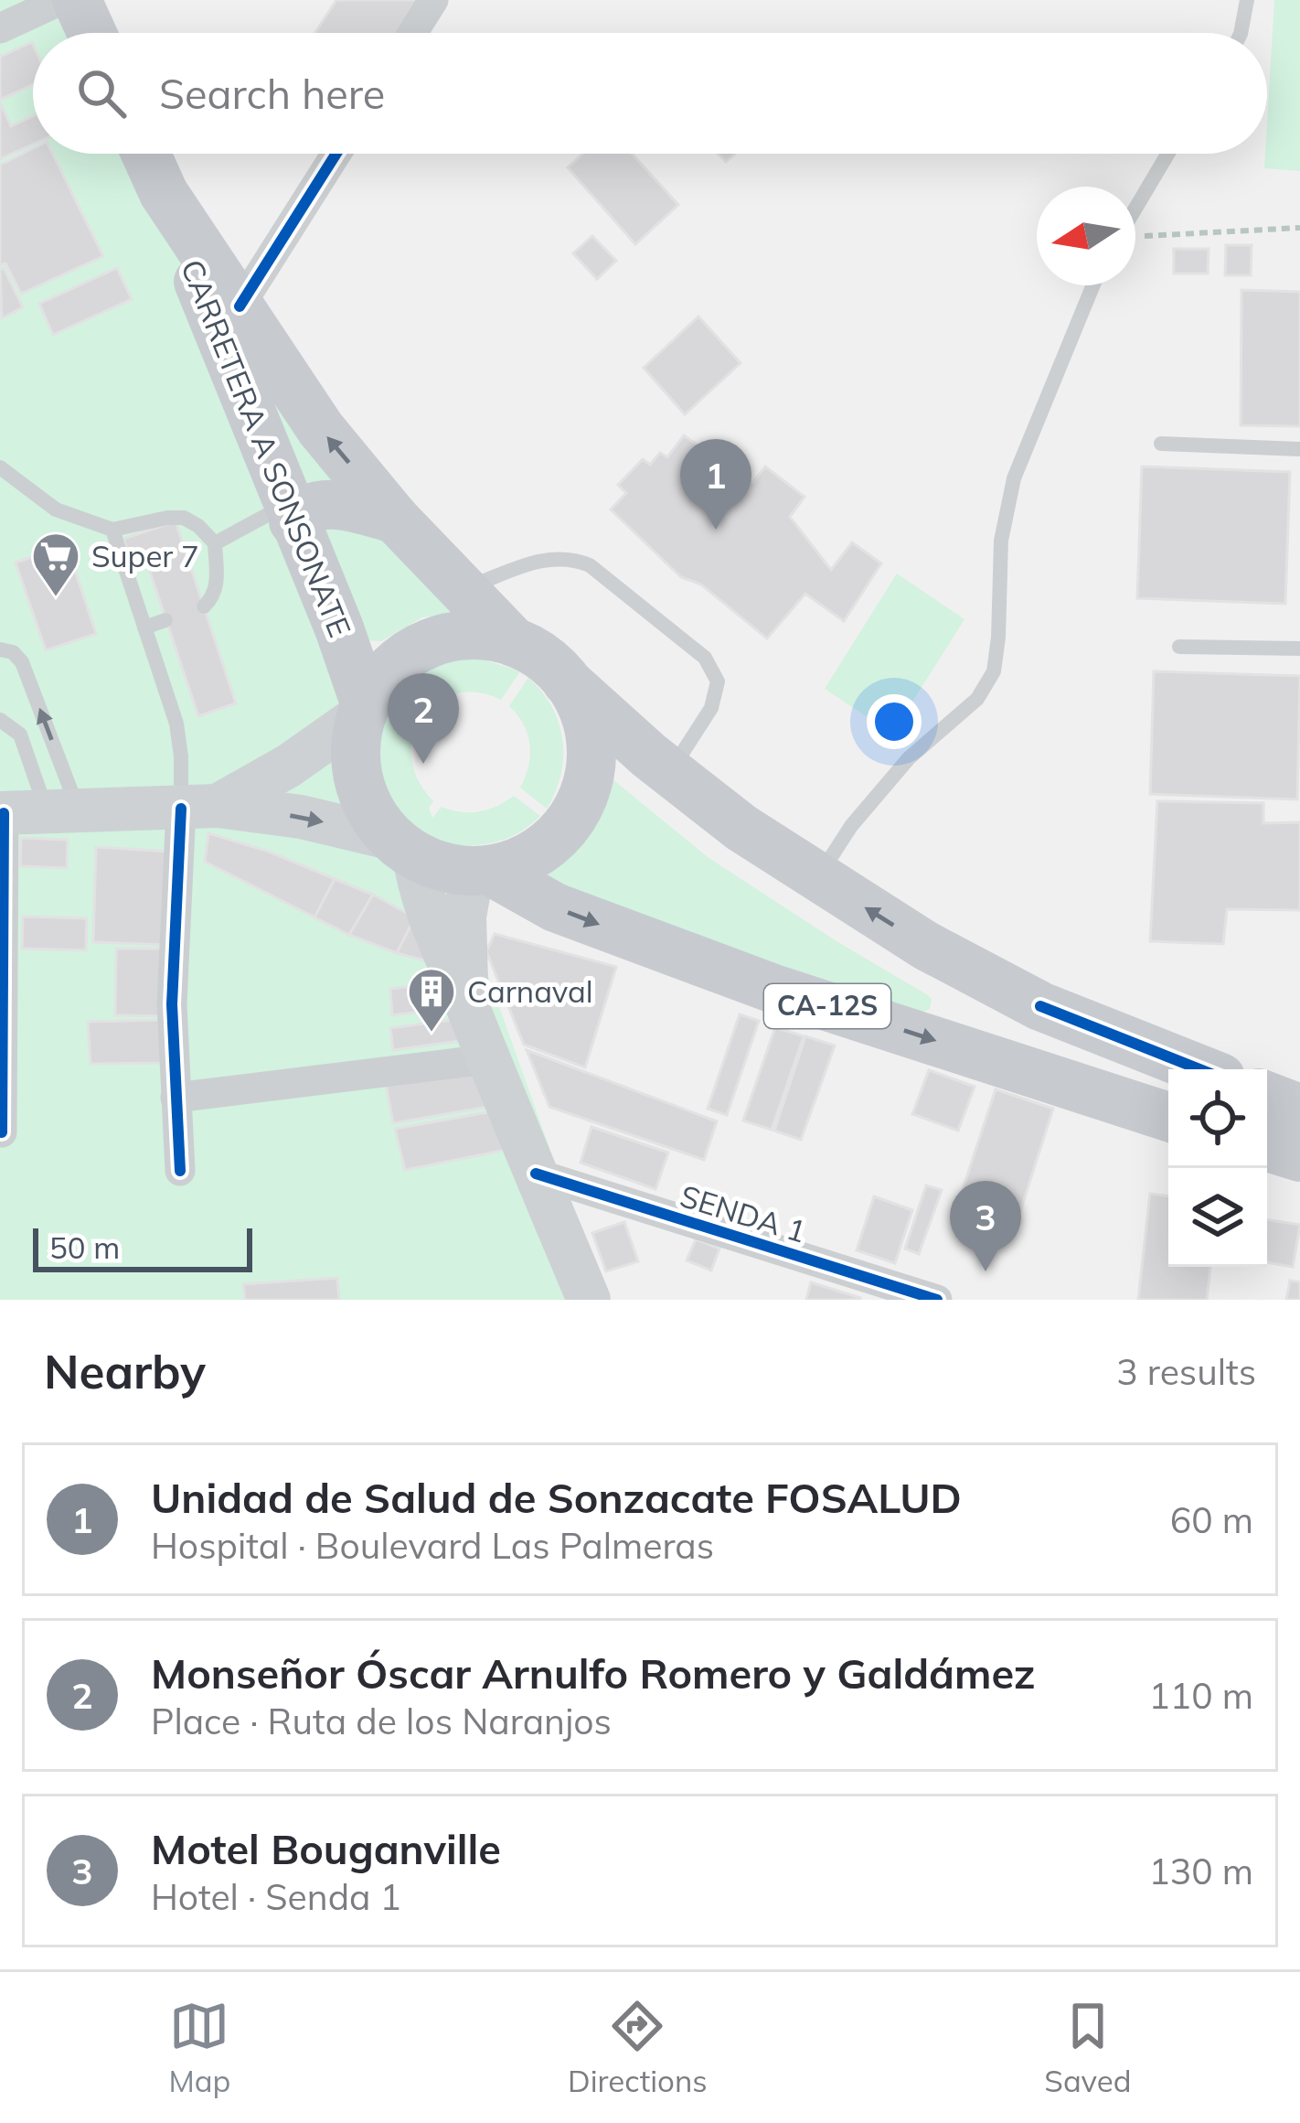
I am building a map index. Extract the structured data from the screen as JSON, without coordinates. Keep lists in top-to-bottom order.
{
  "streets": {
    "main road": ["CARRETERA A SONSONATE", "CA-12S"],
    "street": ["SENDA 1"]
  },
  "crossings": [
    ["CARRETERA A SONSONATE", "CA-12S"]
  ],
  "places": {
    "supermarket": ["Super 7"],
    "building": ["Carnaval"]
  },
  "scale_bar": "50 m",
  "north": "left",
  "page": {
    "search": "Search here",
    "pins": ["1", "2", "3"],
    "scale": "50 m",
    "heading": ["Nearby", "3 results"],
    "list": [
      {
        "mark": "1",
        "name": "Unidad de Salud de Sonzacate FOSALUD",
        "note": "Hospital · Boulevard Las Palmeras",
        "value": "60 m"
      },
      {
        "mark": "2",
        "name": "Monseñor Óscar Arnulfo Romero y Galdámez",
        "note": "Place · Ruta de los Naranjos",
        "value": "110 m"
      },
      {
        "mark": "3",
        "name": "Motel Bouganville",
        "note": "Hotel · Senda 1",
        "value": "130 m"
      }
    ],
    "nav": ["Map", "Directions", "Saved"]
  }
}
